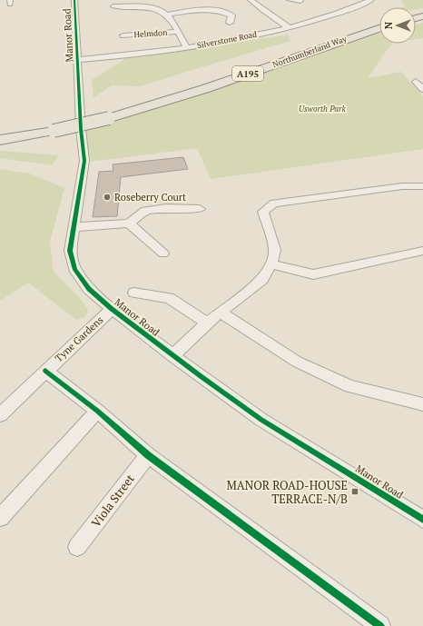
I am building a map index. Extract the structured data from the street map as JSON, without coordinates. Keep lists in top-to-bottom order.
{
  "streets": {
    "main road": ["Northumberland Way", "A195"],
    "street": [
      "Helmdon",
      "Manor Road",
      "Silverstone Road",
      "Tyne Gardens",
      "Viola Street"
    ]
  },
  "crossings": [
    ["Helmdon", "Silverstone Road"],
    ["Manor Road", "Silverstone Road"],
    ["Manor Road", "Tyne Gardens"]
  ],
  "parks": ["Usworth Park"],
  "places": {
    "other": ["Roseberry Court"],
    "transit": ["MANOR ROAD-HOUSE TERRACE-N/B"]
  },
  "north": "left"
}
